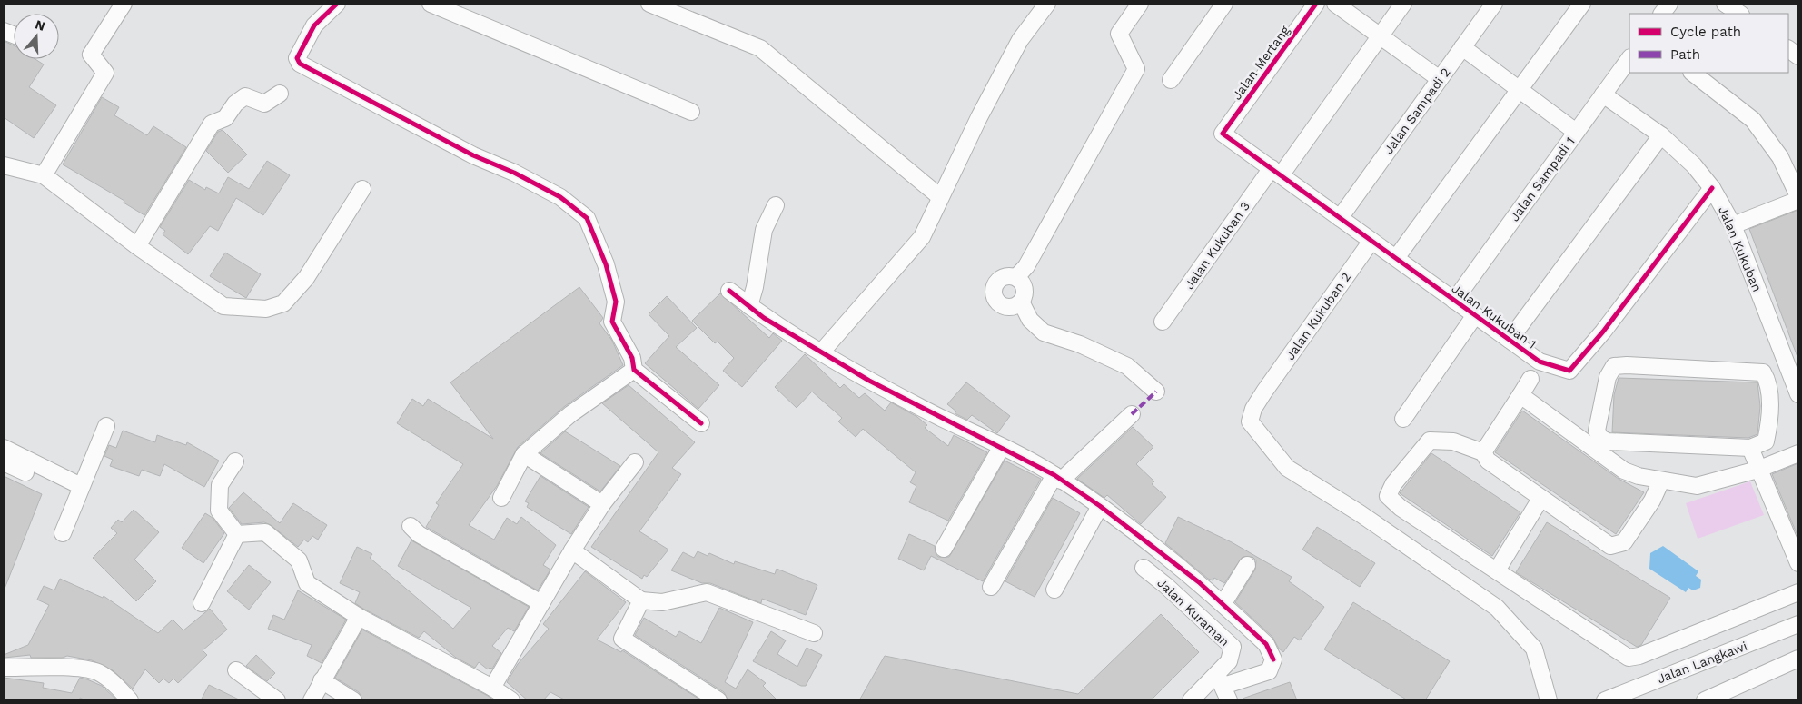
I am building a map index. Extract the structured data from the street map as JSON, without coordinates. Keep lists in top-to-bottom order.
{
  "streets": {
    "street": [
      "Jalan Mertang",
      "Jalan Sampadi 2",
      "Jalan Sampadi 1",
      "Jalan Kukuban 3",
      "Jalan Kukuban",
      "Jalan Kukuban 2",
      "Jalan Kukuban 1",
      "Jalan Kuraman",
      "Jalan Langkawi"
    ]
  },
  "crossings": [
    ["Jalan Mertang", "Jalan Kukuban 1"],
    ["Jalan Sampadi 2", "Jalan Kukuban 1"],
    ["Jalan Sampadi 1", "Jalan Kukuban"],
    ["Jalan Sampadi 1", "Jalan Kukuban 1"],
    ["Jalan Kukuban 3", "Jalan Kukuban 1"],
    ["Jalan Kukuban", "Jalan Kukuban 1"],
    ["Jalan Kukuban 2", "Jalan Kukuban 1"]
  ],
  "legend": ["Cycle path", "Path"],
  "north": "top"
}
